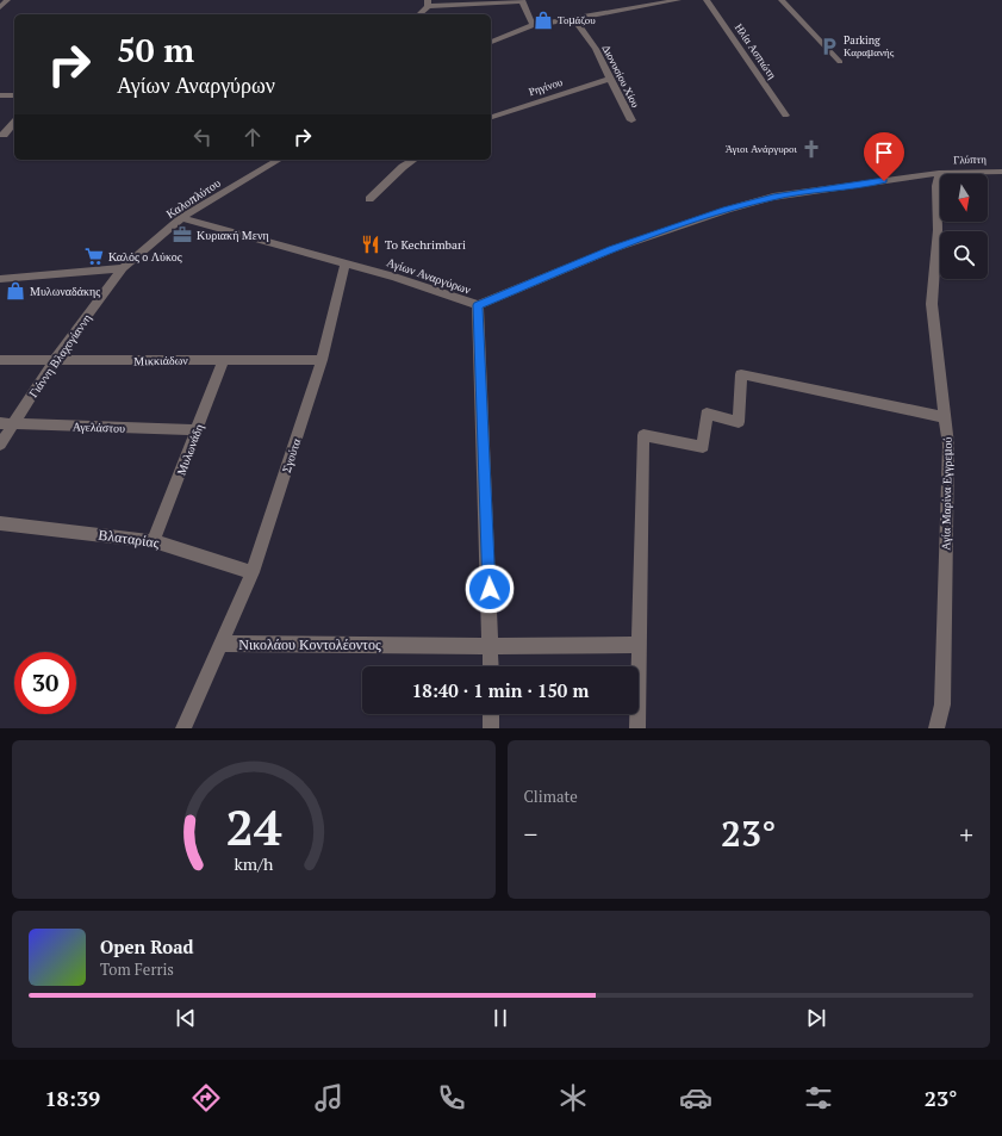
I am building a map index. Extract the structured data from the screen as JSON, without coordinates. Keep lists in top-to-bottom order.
{
  "streets": {
    "street": [
      "Ηλία Ασπιώτη",
      "Διονυσίου Χίου",
      "Ρηγίνου",
      "Γλύπτη",
      "Καλοπλύτου",
      "Αγίων Αναργύρων",
      "Γιάννη Βλαχογίαννη",
      "Μικκιάδων",
      "Αγελάστου",
      "Μυλωνάδη",
      "Σγούτα",
      "Αγία Μαρίνα Εγγρεμού",
      "Βλαταρίας",
      "Νικολάου Κοντολέοντος"
    ]
  },
  "crossings": [
    ["Διονυσίου Χίου", "Ρηγίνου"],
    ["Γλύπτη", "Αγίων Αναργύρων"],
    ["Γλύπτη", "Αγία Μαρίνα Εγγρεμού"],
    ["Καλοπλύτου", "Αγίων Αναργύρων"],
    ["Καλοπλύτου", "Γιάννη Βλαχογίαννη"],
    ["Αγίων Αναργύρων", "Σγούτα"],
    ["Αγίων Αναργύρων", "Αγία Μαρίνα Εγγρεμού"],
    ["Γιάννη Βλαχογίαννη", "Μικκιάδων"],
    ["Γιάννη Βλαχογίαννη", "Αγελάστου"],
    ["Μικκιάδων", "Μυλωνάδη"],
    ["Μικκιάδων", "Σγούτα"],
    ["Αγελάστου", "Μυλωνάδη"],
    ["Μυλωνάδη", "Βλαταρίας"],
    ["Σγούτα", "Βλαταρίας"],
    ["Σγούτα", "Νικολάου Κοντολέοντος"]
  ],
  "places": {
    "shop": ["Τομάζου", "Μυλωναδάκης"],
    "parking": ["Parking Καραμανής"],
    "church": ["Άγιοι Ανάργυροι"],
    "office": ["Κυριακή Μενη"],
    "restaurant": ["To Kechrimbari"],
    "supermarket": ["Καλός ο Λύκος"]
  },
  "north": "bottom",
  "page": {
    "turn": ["50 m", "Αγίων Αναργύρων"],
    "limit": "30",
    "trip": "18:40 · 1 min · 150 m",
    "tile": "Climate",
    "heat": ["−", "23°", "+"],
    "song": ["Open Road", "Tom Ferris"],
    "tabs": ["18:39", "23°"],
    "gauge": ["24", "km/h"]
  }
}
